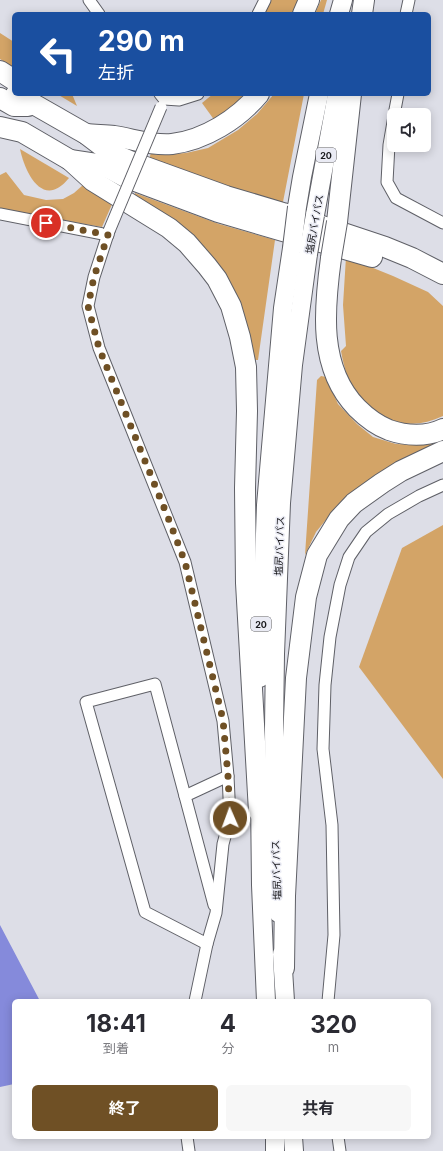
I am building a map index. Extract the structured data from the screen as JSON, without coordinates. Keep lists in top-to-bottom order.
{
  "streets": {
    "highway": ["20", "塩尻バイパス"]
  },
  "page": {
    "turn": ["290 m", "左折"],
    "eta": [
      "18:41",
      "到着",
      "4",
      "分",
      "320",
      "m"
    ],
    "buttons": ["終了", "共有"]
  }
}
